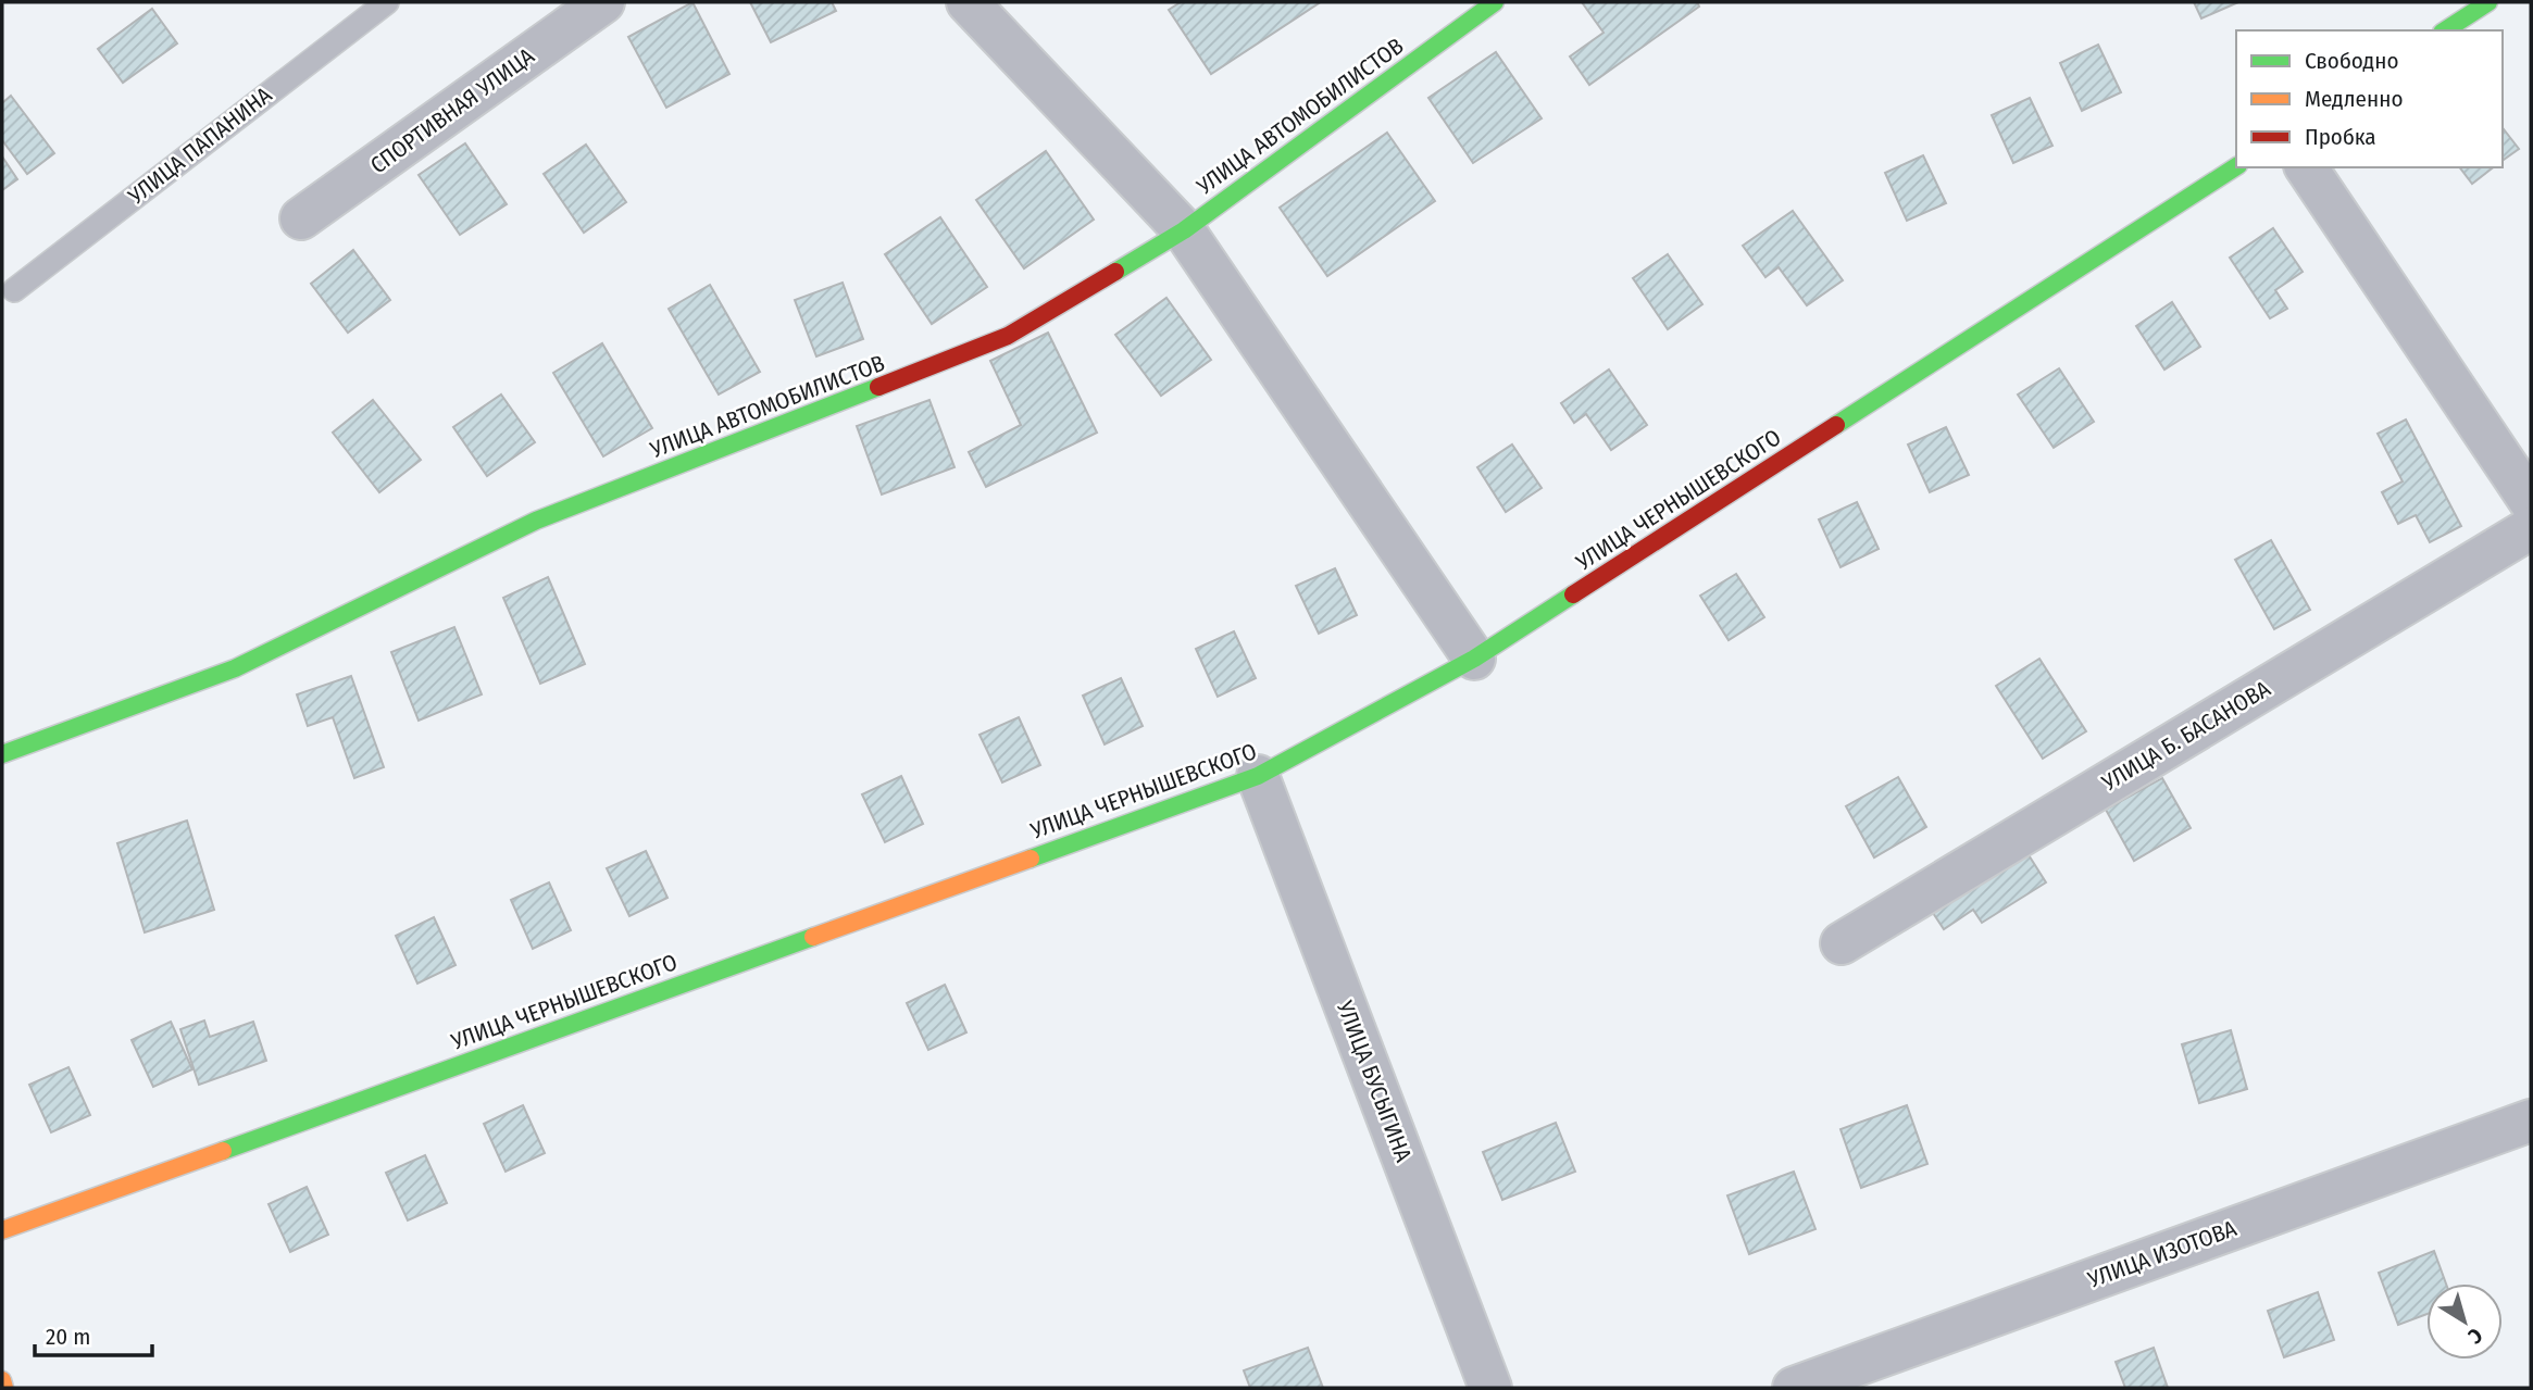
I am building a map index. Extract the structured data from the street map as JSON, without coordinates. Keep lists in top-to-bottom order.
{
  "streets": {
    "street": [
      "СПОРТИВНАЯ УЛИЦА",
      "УЛИЦА АВТОМОБИЛИСТОВ",
      "УЛИЦА ЧЕРНЫШЕВСКОГО",
      "УЛИЦА Б. БАСАНОВА",
      "УЛИЦА БУСЫГИНА",
      "УЛИЦА ИЗОТОВА"
    ],
    "lane": ["УЛИЦА ПАПАНИНА"]
  },
  "crossings": [
    ["УЛИЦА ЧЕРНЫШЕВСКОГО", "УЛИЦА БУСЫГИНА"]
  ],
  "legend": ["Свободно", "Медленно", "Пробка"],
  "scale_bar": "20 m",
  "north": "bottom right"
}
